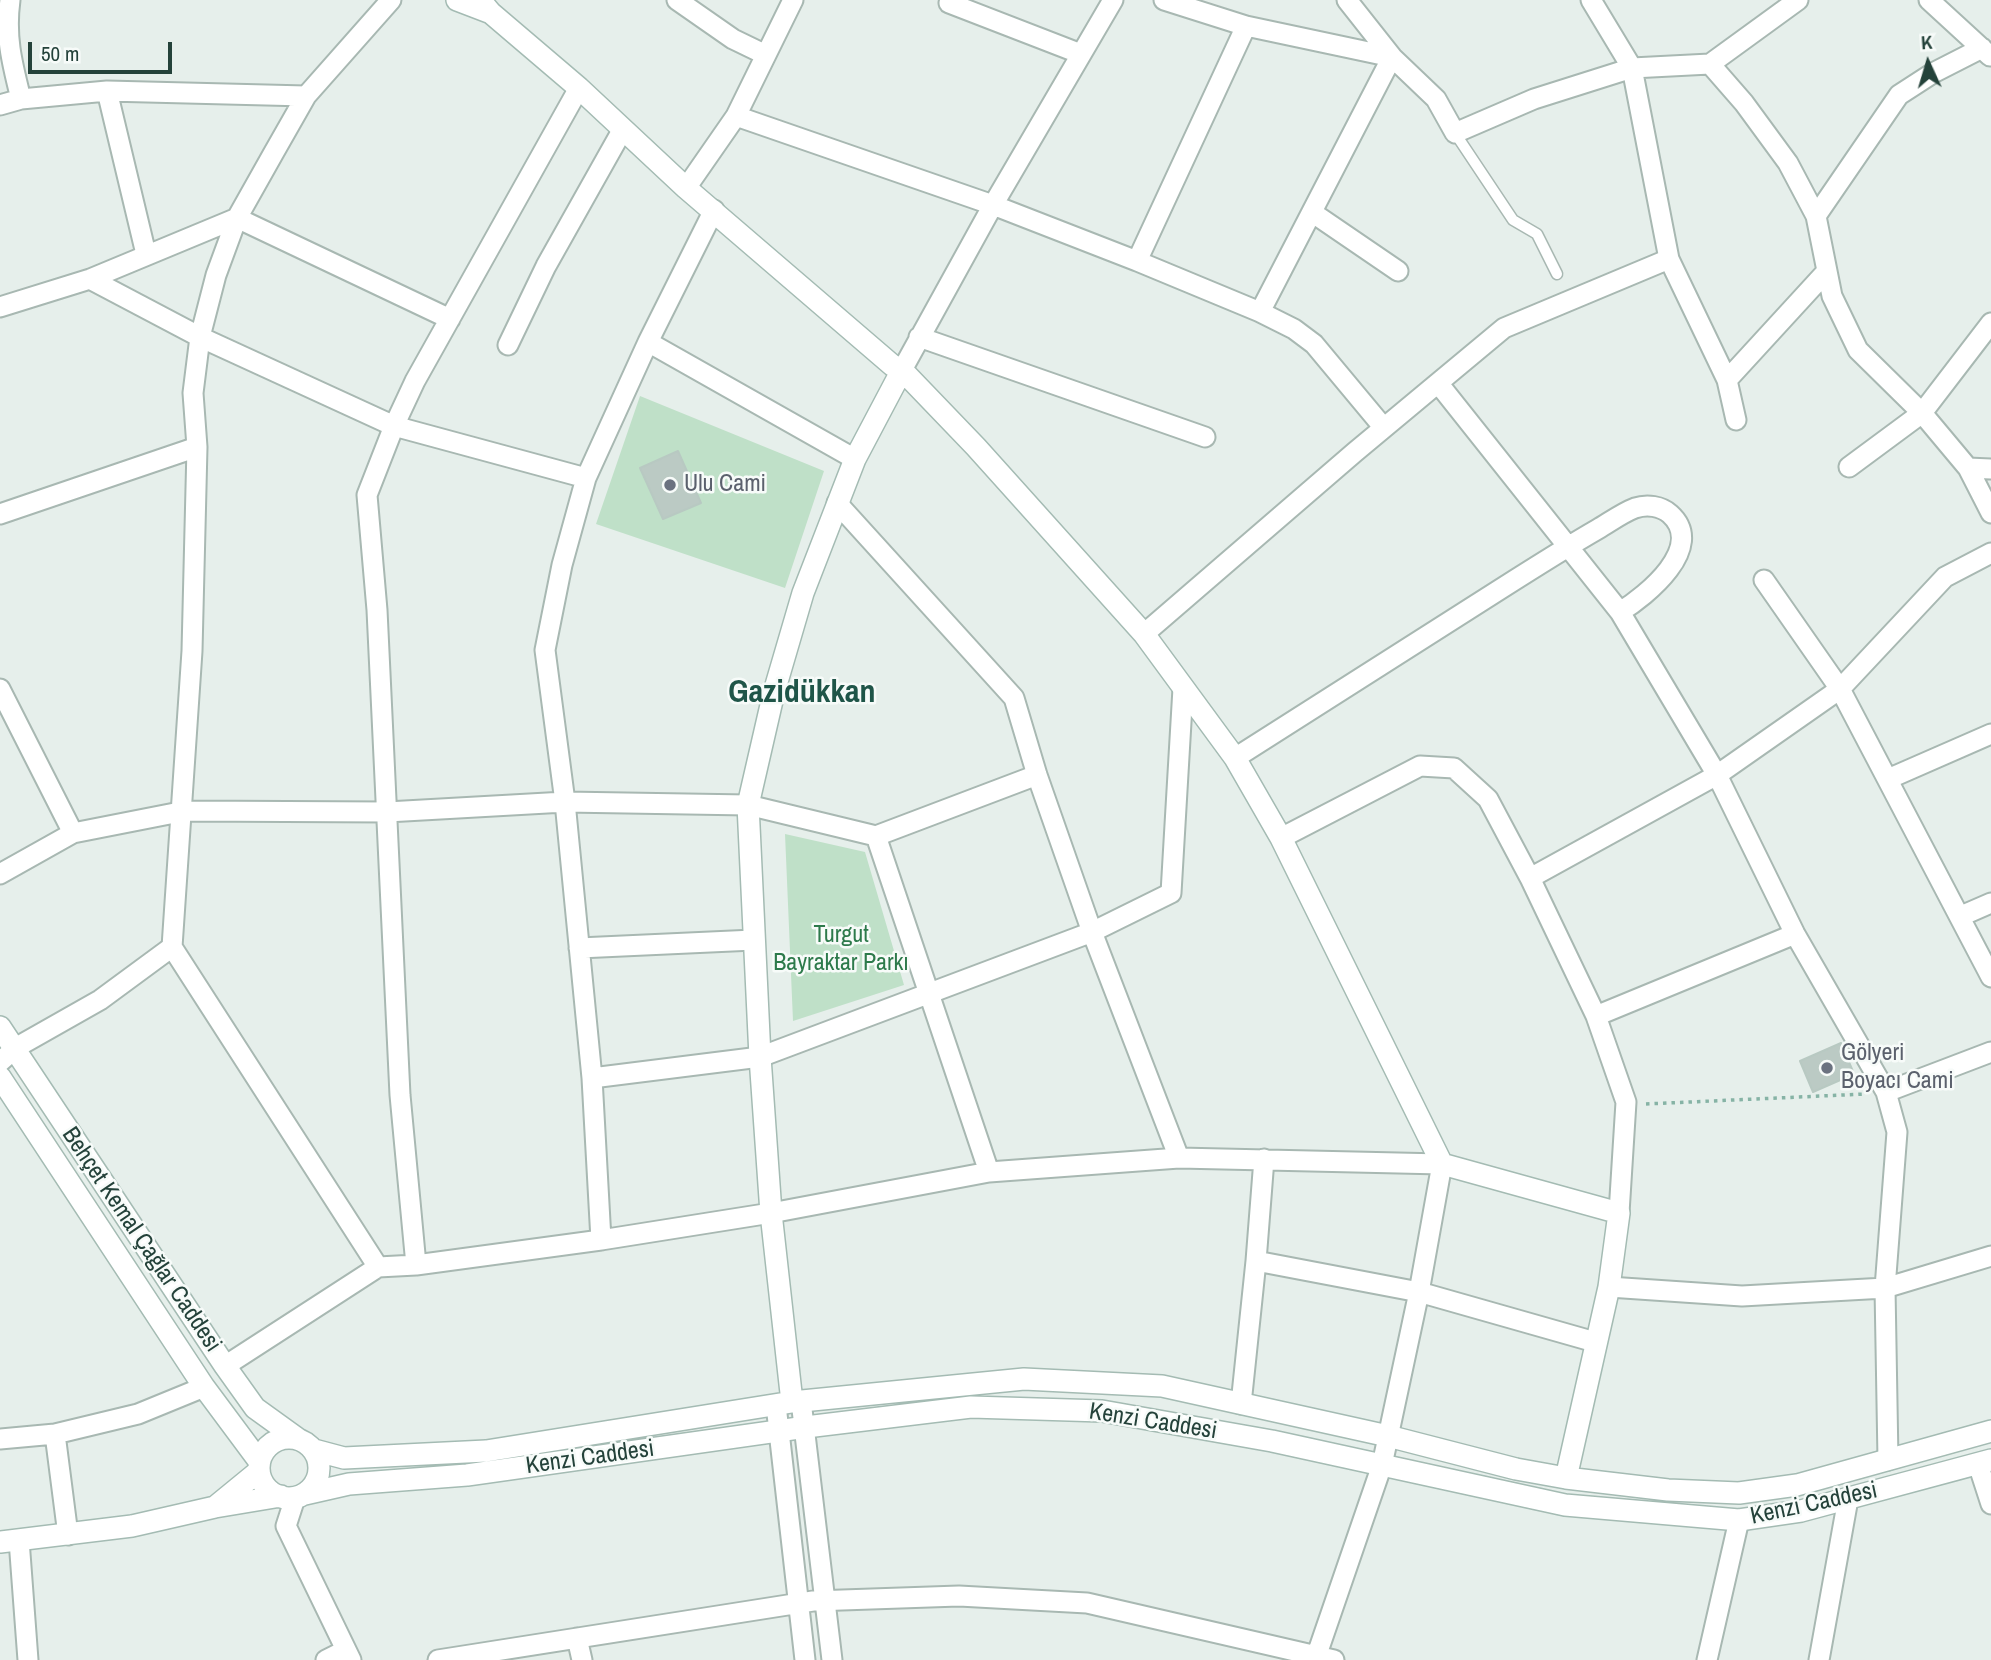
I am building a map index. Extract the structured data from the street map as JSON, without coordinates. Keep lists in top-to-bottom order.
{
  "streets": {
    "main road": ["Behçet Kemal Çağlar Caddesi", "Kenzi Caddesi"]
  },
  "crossings": [
    ["Behçet Kemal Çağlar Caddesi", "Kenzi Caddesi"]
  ],
  "districts": ["Gazidükkan"],
  "parks": ["Turgut Bayraktar Parkı"],
  "places": ["Ulu Cami", "Gölyeri Boyacı Cami"],
  "scale_bar": "50 m",
  "north": "top"
}
